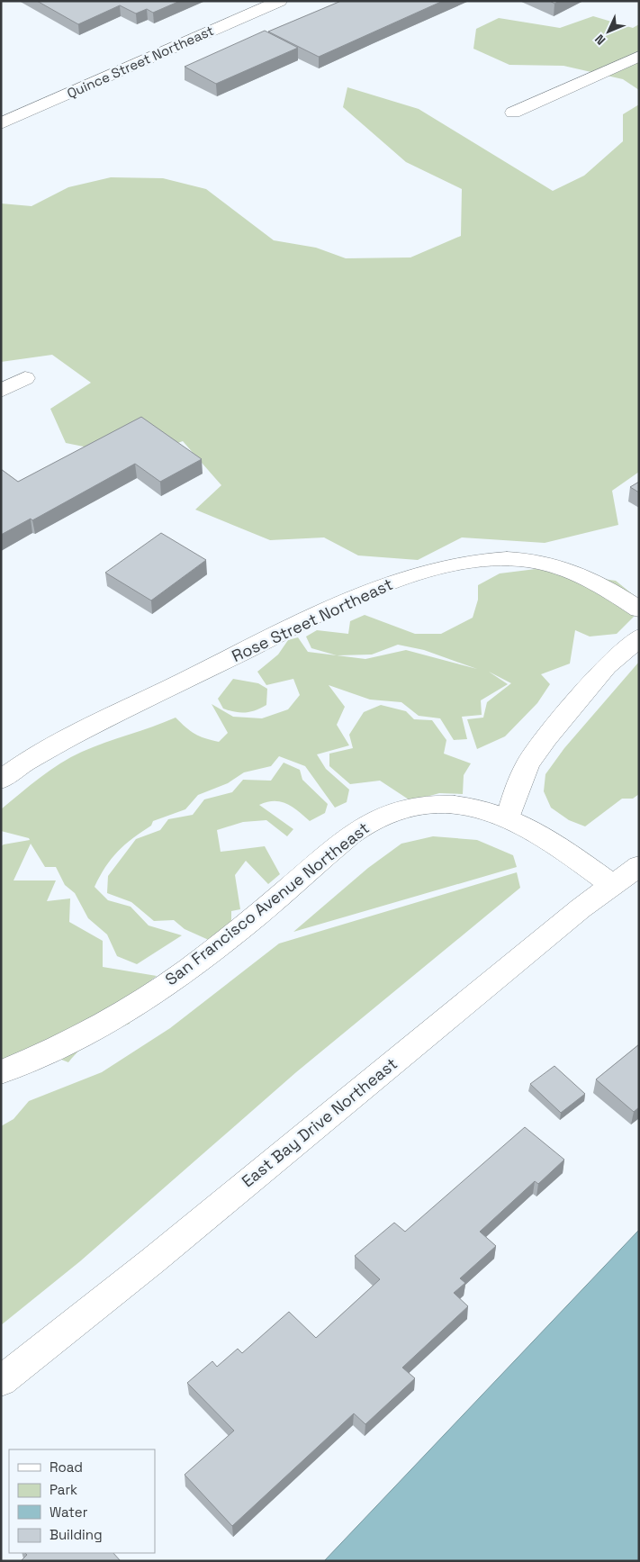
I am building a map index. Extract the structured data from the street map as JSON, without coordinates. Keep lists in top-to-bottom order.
{
  "streets": {
    "street": [
      "Quince Street Northeast",
      "Rose Street Northeast",
      "San Francisco Avenue Northeast",
      "East Bay Drive Northeast"
    ]
  },
  "crossings": [
    ["San Francisco Avenue Northeast", "East Bay Drive Northeast"]
  ],
  "legend": [
    "Road",
    "Park",
    "Water",
    "Building"
  ],
  "north": "bottom left"
}
